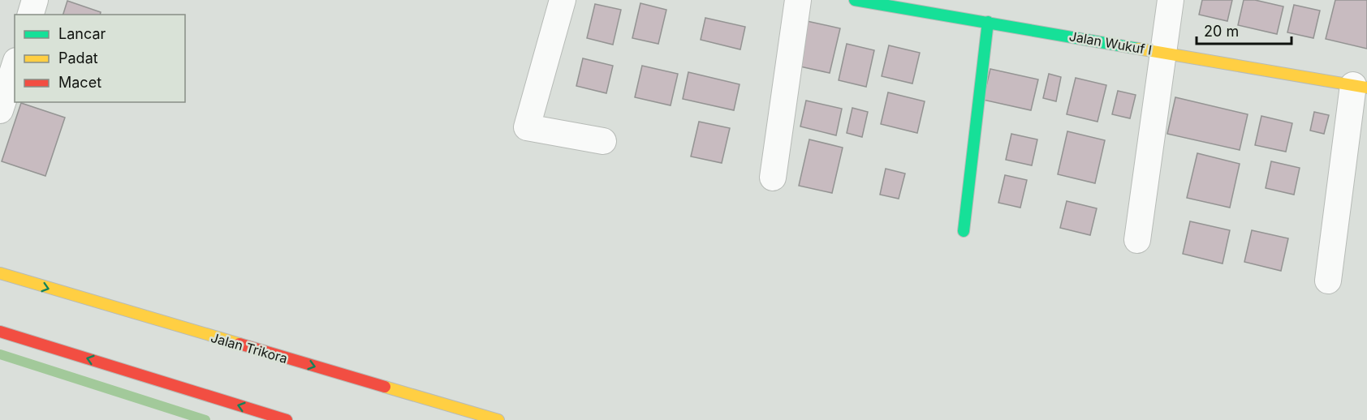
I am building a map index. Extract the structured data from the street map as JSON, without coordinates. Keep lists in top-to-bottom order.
{
  "streets": {
    "main road": ["Jalan Wukuf I", "Jalan Trikora"]
  },
  "legend": ["Lancar", "Padat", "Macet"],
  "scale_bar": "20 m"
}
